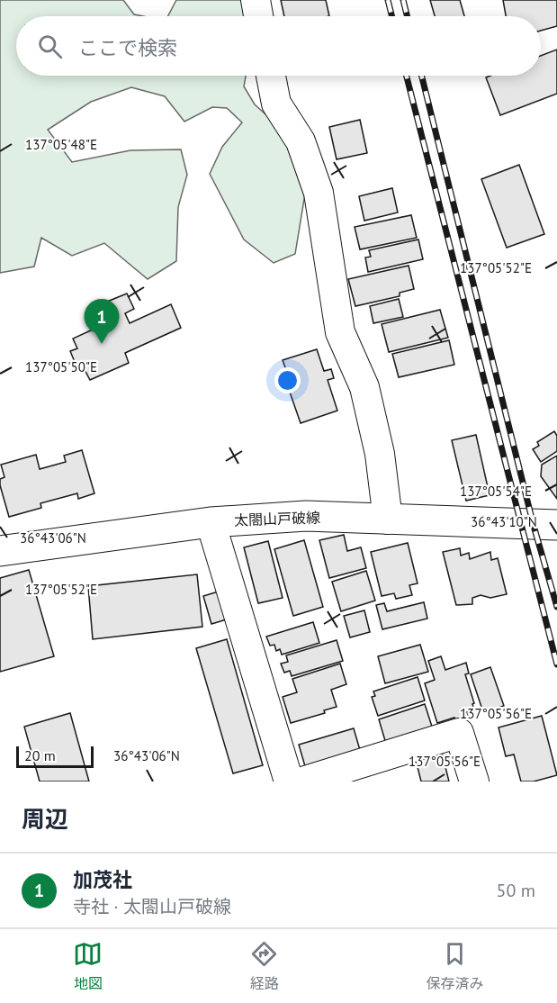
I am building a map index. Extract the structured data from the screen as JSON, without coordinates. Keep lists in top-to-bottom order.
{
  "streets": {
    "main road": ["太閤山戸破線"]
  },
  "scale_bar": "20 m",
  "page": {
    "search": "ここで検索",
    "pins": "1",
    "scale": "20 m",
    "heading": "周辺",
    "list": [
      {
        "mark": "1",
        "name": "加茂社",
        "note": "寺社 · 太閤山戸破線",
        "value": "50 m"
      }
    ],
    "nav": ["地図", "経路", "保存済み"]
  },
  "coordinates": [
    "137°05'48\"E",
    "137°05'52\"E",
    "137°05'50\"E",
    "137°05'54\"E",
    "36°43'10\"N",
    "36°43'06\"N",
    "137°05'56\"E"
  ]
}
